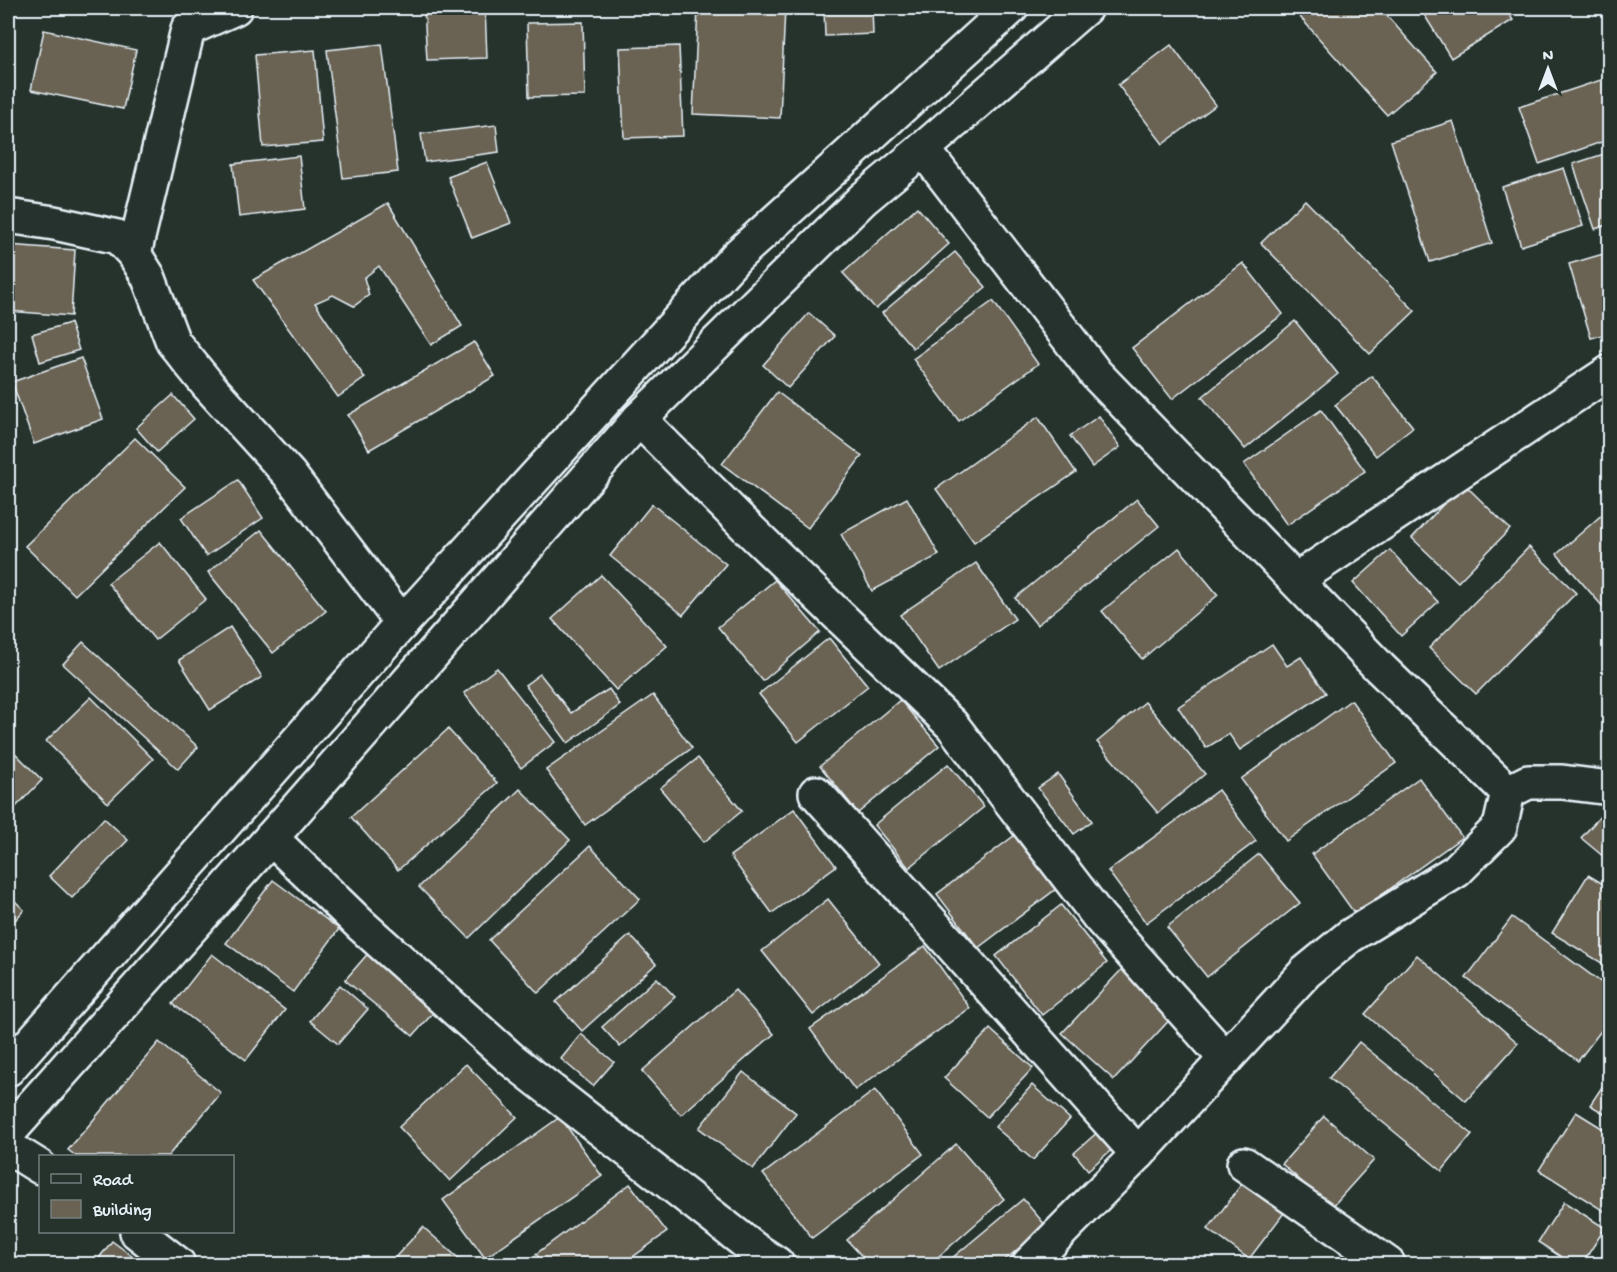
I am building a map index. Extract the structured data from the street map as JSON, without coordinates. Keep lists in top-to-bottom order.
{
  "legend": ["Road", "Building"],
  "north": "top"
}
